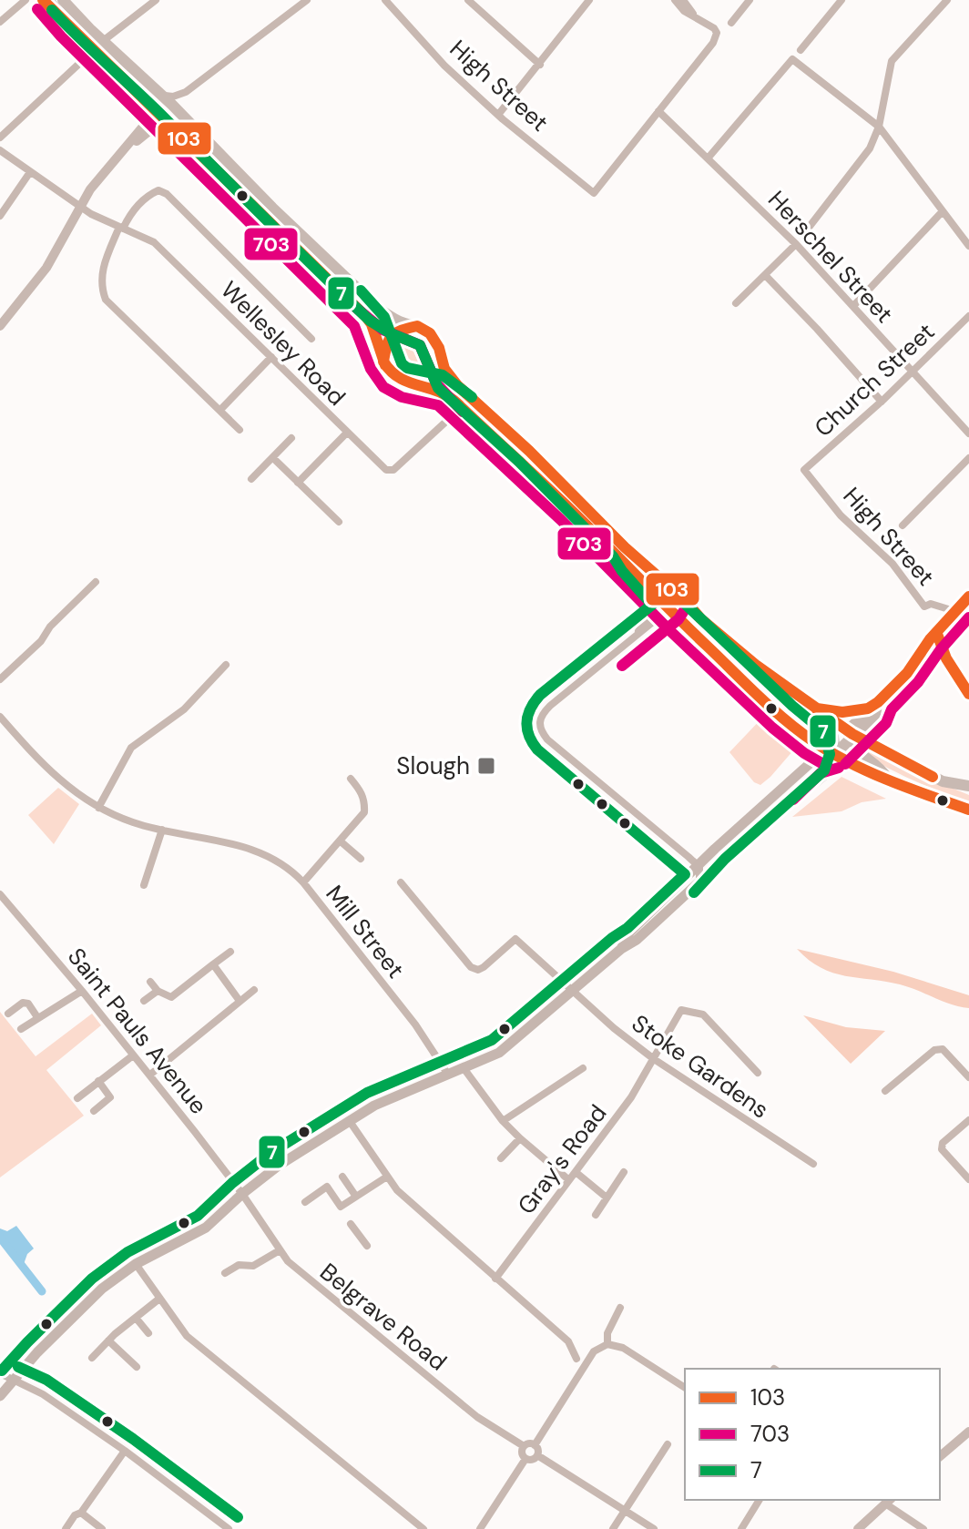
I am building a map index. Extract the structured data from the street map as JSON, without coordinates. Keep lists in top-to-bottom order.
{
  "streets": {
    "street": [
      "High Street",
      "Herschel Street",
      "Wellesley Road",
      "Church Street",
      "Mill Street",
      "Saint Pauls Avenue",
      "Stoke Gardens",
      "Gray's Road",
      "Belgrave Road"
    ]
  },
  "crossings": [
    ["High Street", "Herschel Street"],
    ["High Street", "Church Street"],
    ["Herschel Street", "Church Street"],
    ["Saint Pauls Avenue", "Belgrave Road"],
    ["Stoke Gardens", "Gray's Road"]
  ],
  "places": {
    "transit": ["Slough"]
  },
  "lines": ["transit line 103", "transit line 703", "transit line 7"],
  "legend": ["103", "703", "7"]
}
